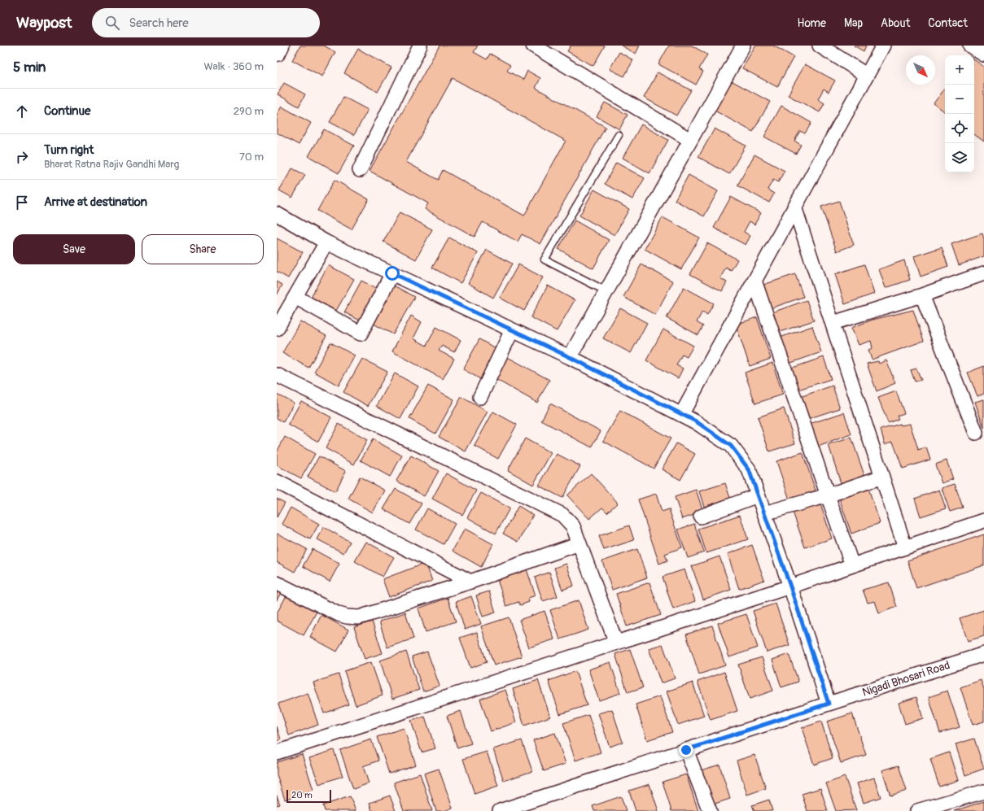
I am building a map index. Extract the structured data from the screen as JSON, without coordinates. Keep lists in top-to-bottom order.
{
  "streets": {
    "street": ["Nigadi Bhosari Road"]
  },
  "scale_bar": "20 m",
  "north": "bottom right",
  "page": {
    "header": "Waypost",
    "search": "Search here",
    "nav": [
      "Home",
      "Map",
      "About",
      "Contact"
    ],
    "heading": ["5 min", "Walk · 360 m"],
    "map_buttons": ["+", "−"],
    "list": [
      ["Continue", "290 m"],
      ["Turn right", "Bharat Ratna Rajiv Gandhi Marg", "70 m"],
      "Arrive at destination"
    ],
    "buttons": ["Save", "Share"],
    "scale": "20 m"
  }
}
